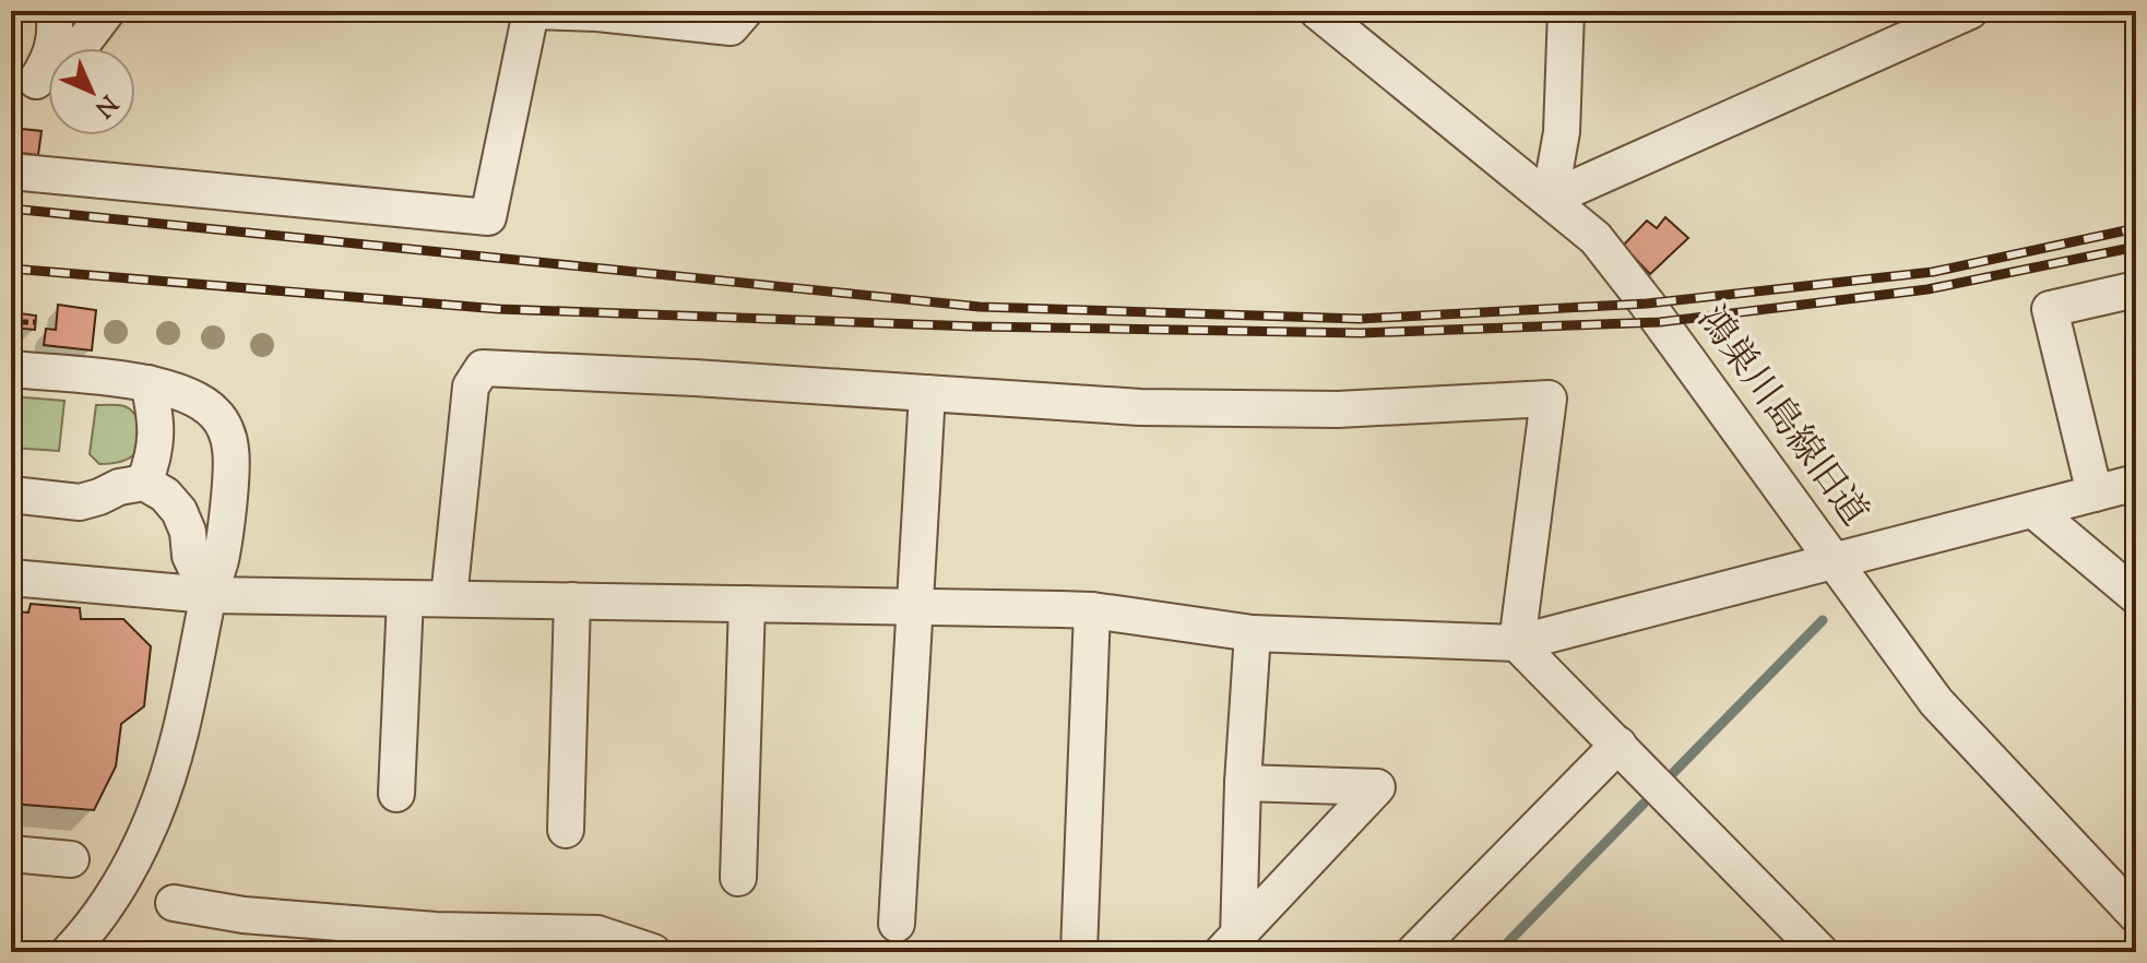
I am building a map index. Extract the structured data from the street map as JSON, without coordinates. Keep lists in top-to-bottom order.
{
  "streets": {
    "street": ["鴻巣川島線旧道"]
  },
  "north": "bottom right"
}
